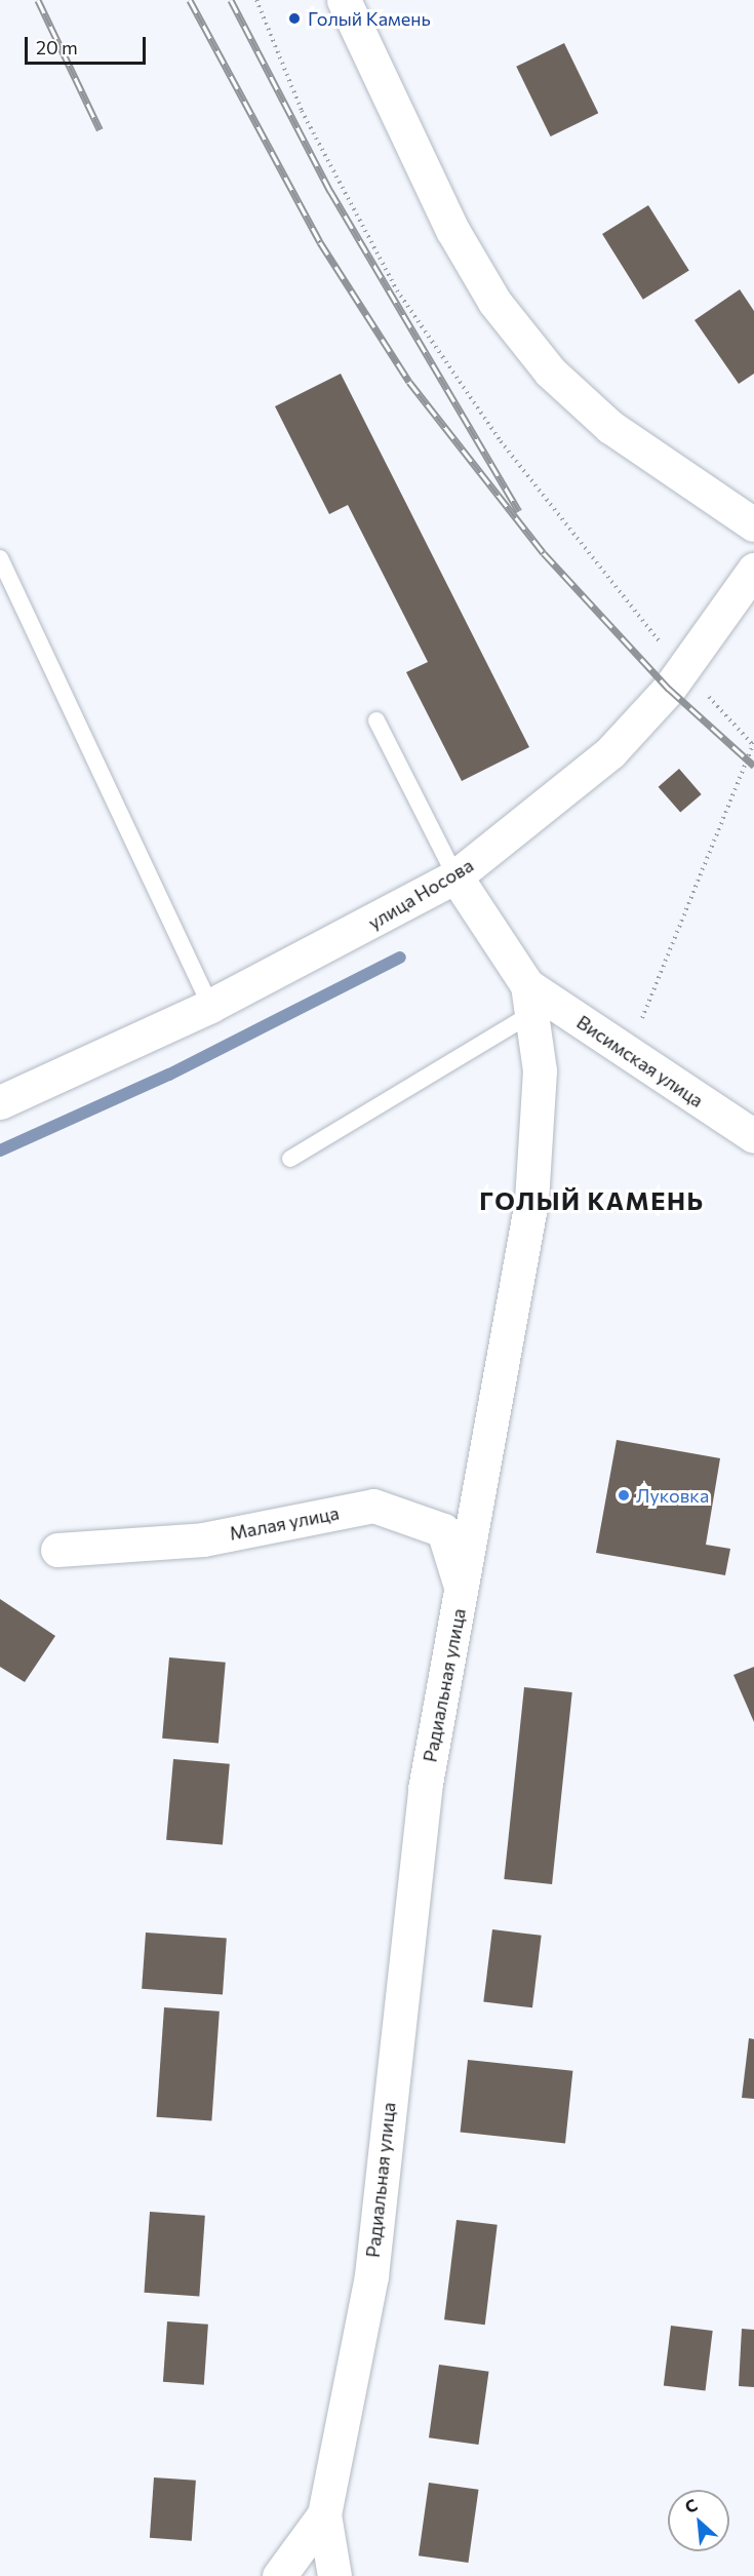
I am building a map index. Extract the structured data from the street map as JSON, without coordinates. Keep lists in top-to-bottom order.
{
  "streets": {
    "street": [
      "улица Носова",
      "Висимская улица",
      "Малая улица",
      "Радиальная улица"
    ]
  },
  "crossings": [
    ["улица Носова", "Радиальная улица"],
    ["Висимская улица", "Радиальная улица"],
    ["Малая улица", "Радиальная улица"]
  ],
  "districts": ["ГОЛЫЙ КАМЕНЬ"],
  "places": ["Голый Камень", "Луковка"],
  "scale_bar": "20 m",
  "north": "top left"
}
